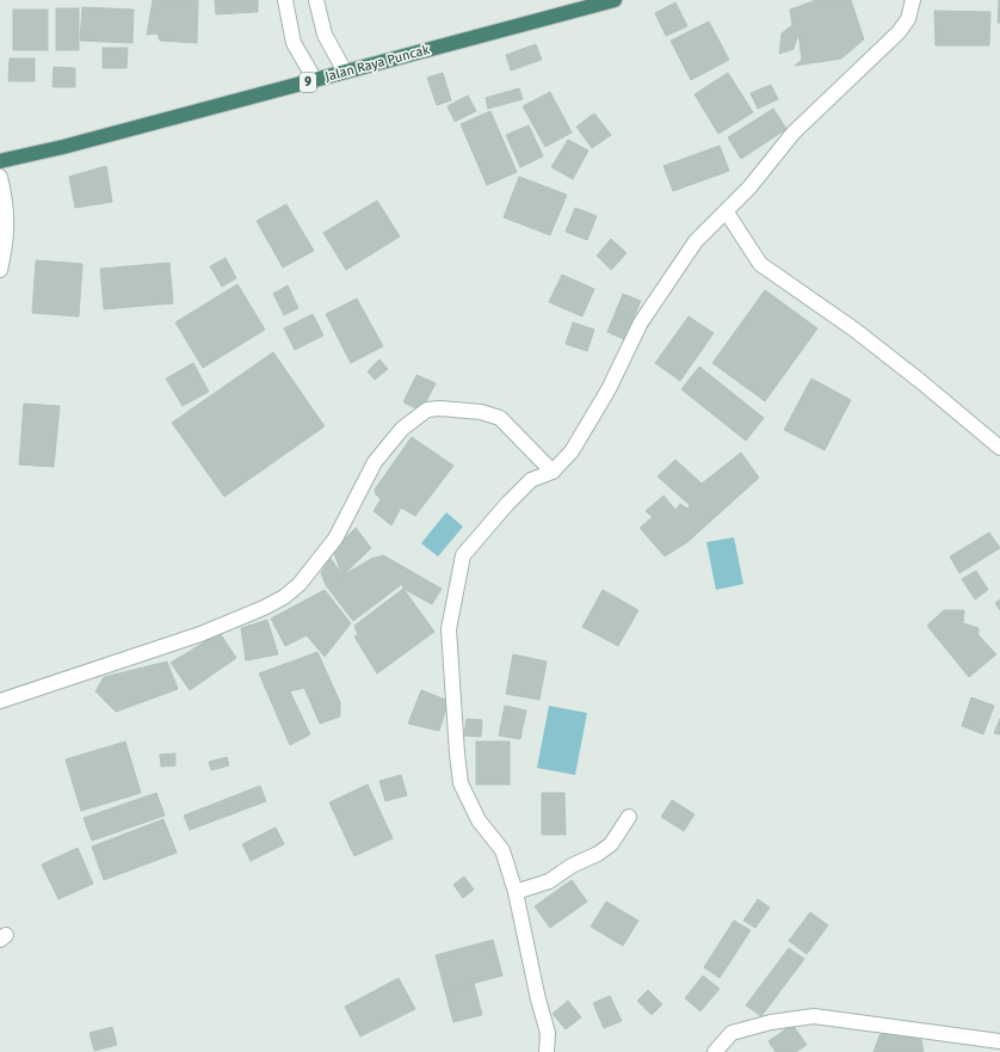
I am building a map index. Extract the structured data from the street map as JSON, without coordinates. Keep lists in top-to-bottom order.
{
  "streets": {
    "highway": ["Jalan Raya Puncak", "9"]
  }
}
